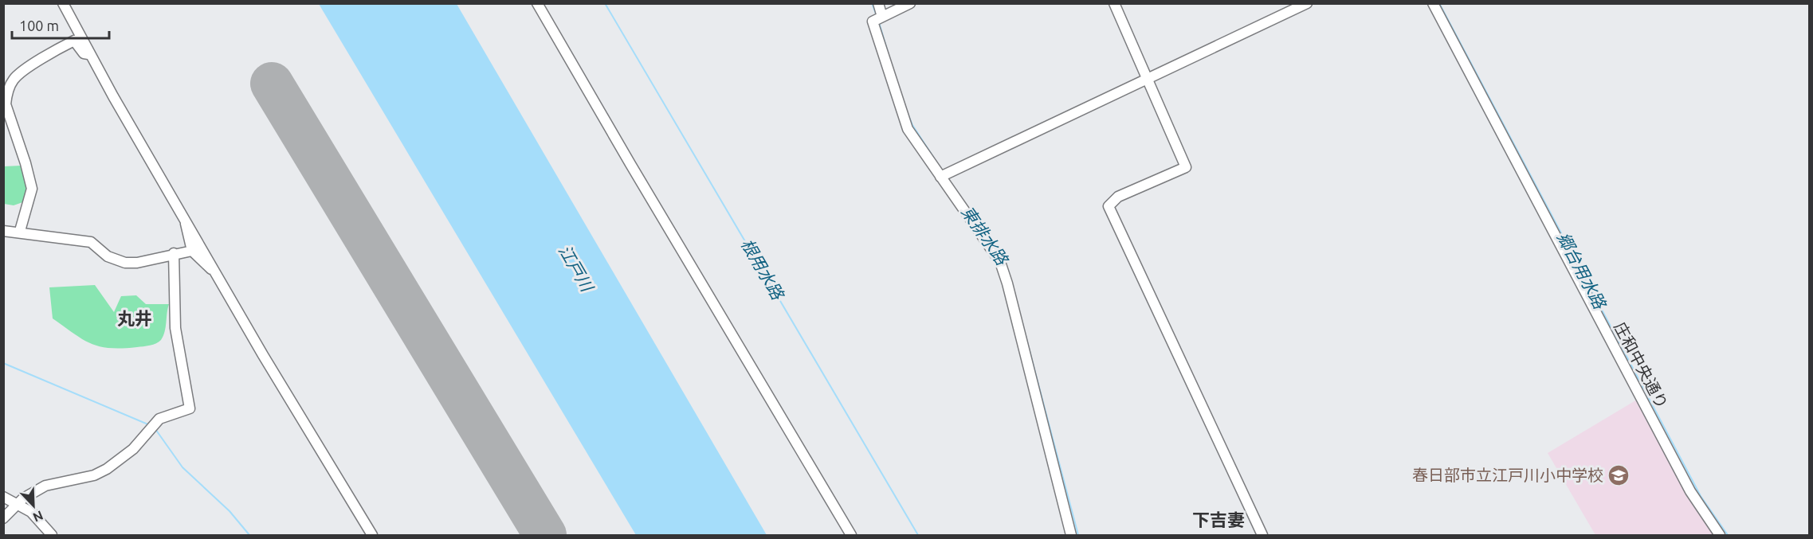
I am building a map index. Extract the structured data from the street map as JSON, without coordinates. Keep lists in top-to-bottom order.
{
  "streets": {
    "street": ["庄和中央通り"]
  },
  "districts": ["丸井", "下吉妻"],
  "water": [
    "東排水路",
    "江戸川",
    "根用水路",
    "郷台用水路"
  ],
  "places": {
    "school or university": ["春日部市立江戸川小中学校"]
  },
  "scale_bar": "100 m",
  "north": "bottom right"
}
